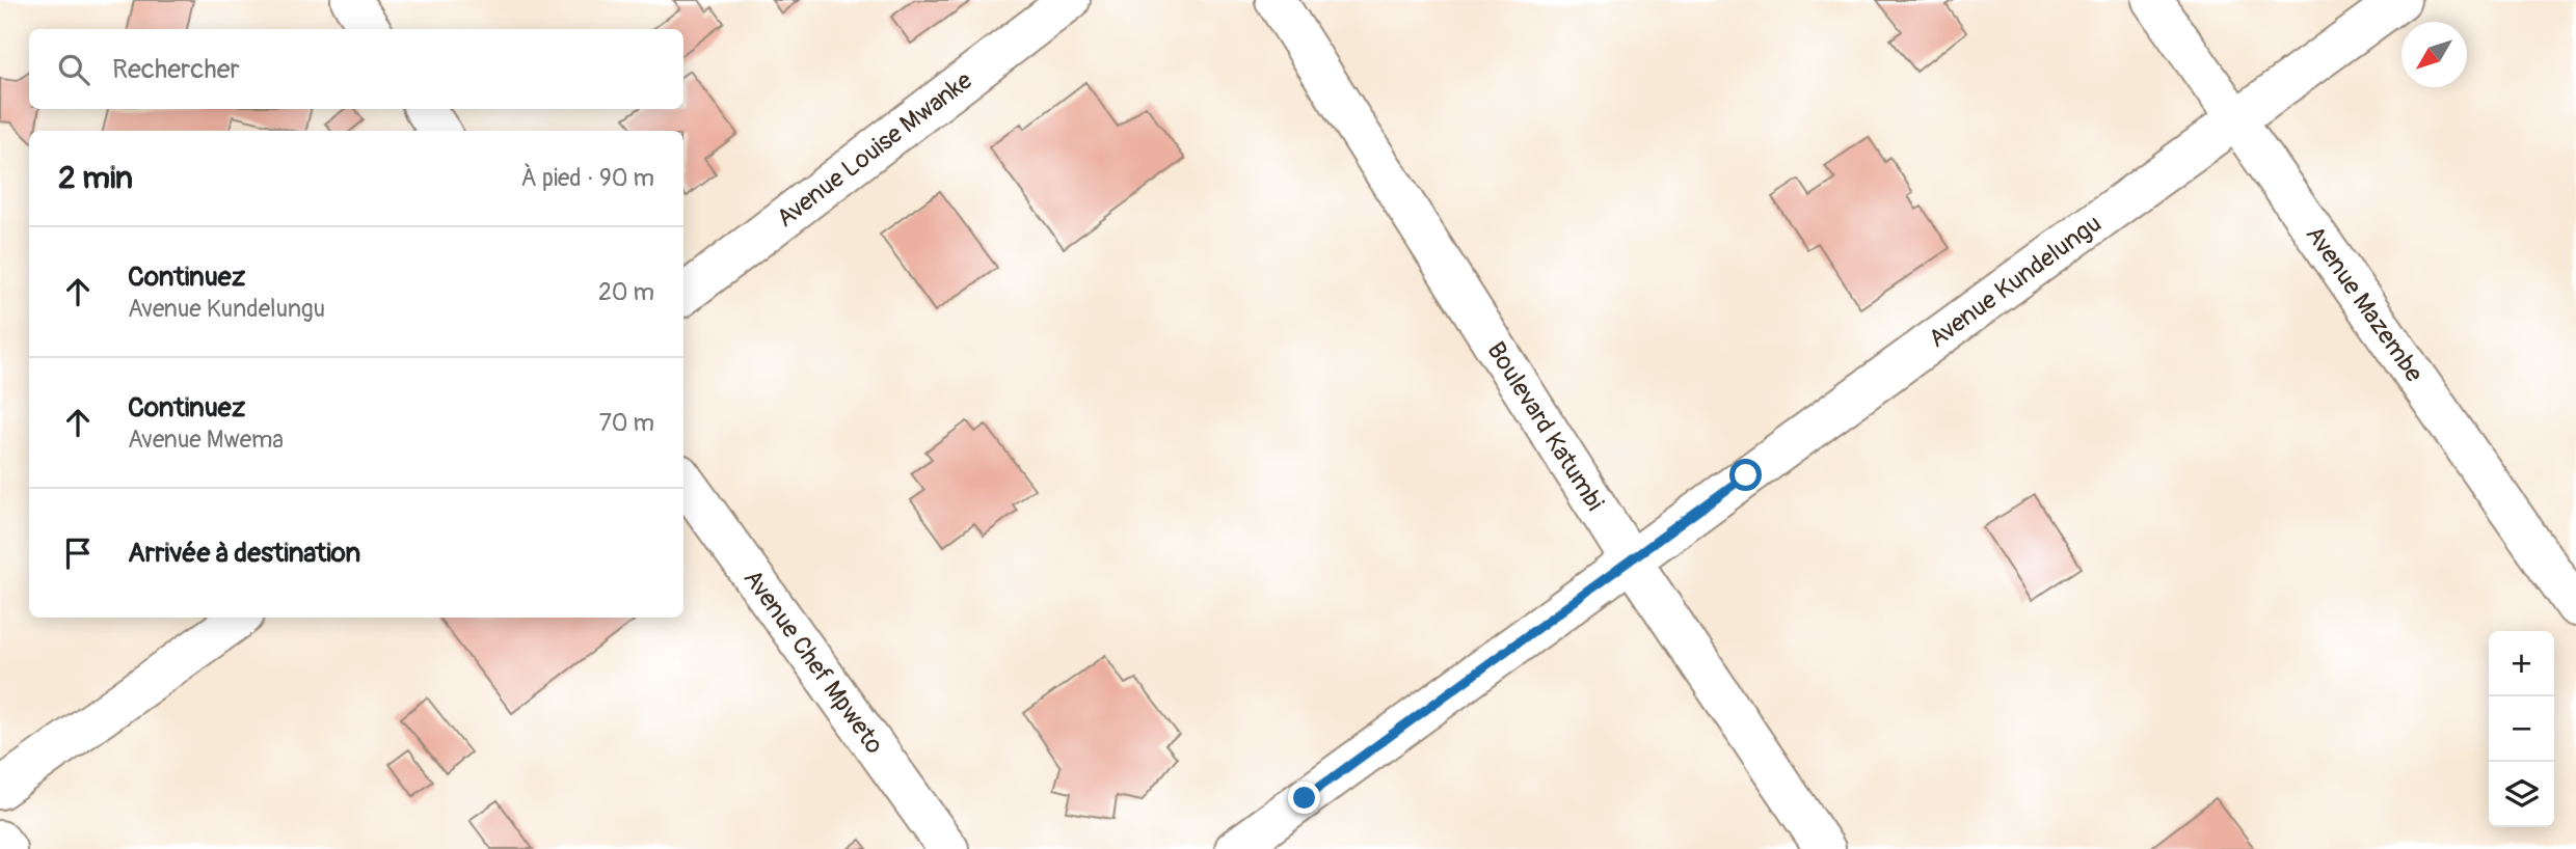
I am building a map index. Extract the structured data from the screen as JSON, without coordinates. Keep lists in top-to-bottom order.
{
  "streets": {
    "street": [
      "Avenue Louise Mwanke",
      "Avenue Kundelungu",
      "Avenue Mazembe",
      "Boulevard Katumbi",
      "Avenue Chef Mpweto"
    ]
  },
  "crossings": [
    ["Avenue Kundelungu", "Avenue Mazembe"],
    ["Avenue Kundelungu", "Boulevard Katumbi"]
  ],
  "north": "bottom left",
  "page": {
    "search": "Rechercher",
    "heading": ["2 min", "À pied · 90 m"],
    "list": [
      ["Continuez", "Avenue Kundelungu", "20 m"],
      ["Continuez", "Avenue Mwema", "70 m"],
      "Arrivée à destination"
    ],
    "map_buttons": ["+", "−"]
  }
}
